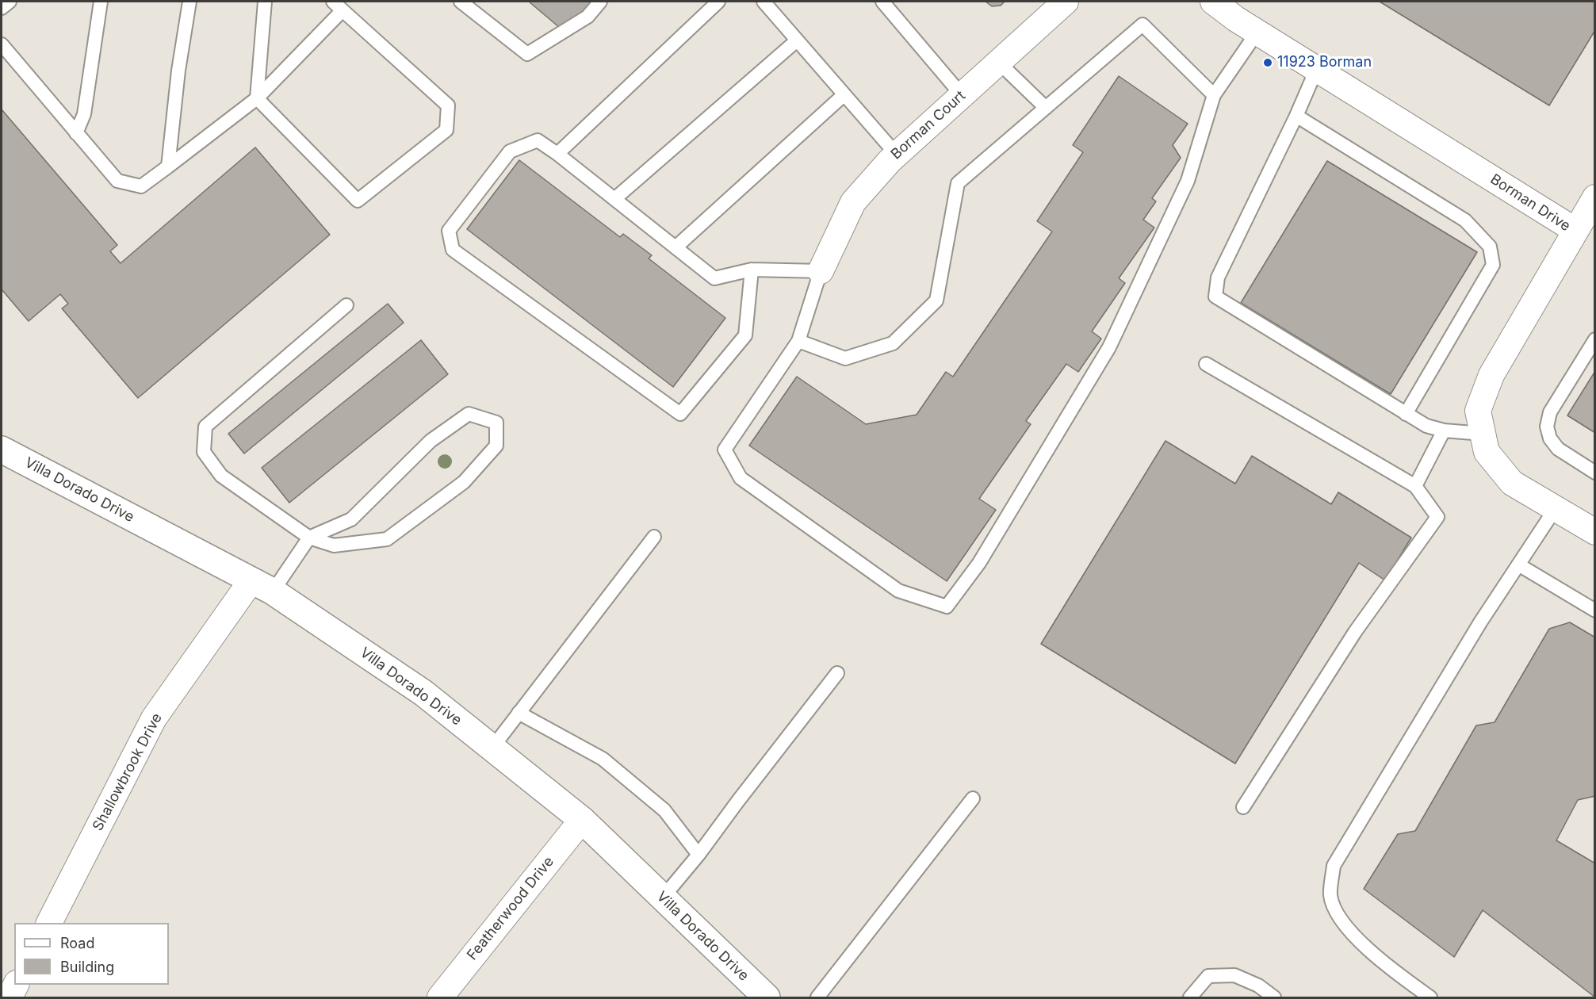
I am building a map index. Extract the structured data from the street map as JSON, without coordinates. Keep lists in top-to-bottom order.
{
  "streets": {
    "street": [
      "Borman Court",
      "Borman Drive",
      "Villa Dorado Drive",
      "Shallowbrook Drive",
      "Featherwood Drive"
    ]
  },
  "crossings": [
    ["Villa Dorado Drive", "Shallowbrook Drive"],
    ["Villa Dorado Drive", "Featherwood Drive"]
  ],
  "places": ["11923 Borman"],
  "legend": ["Road", "Building"]
}
